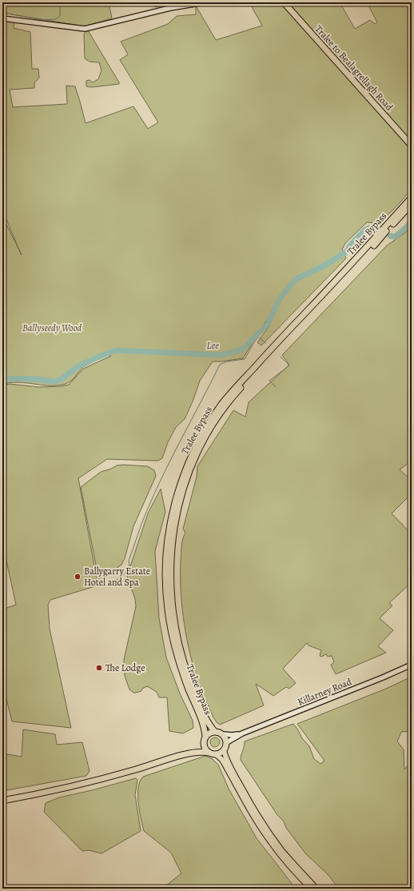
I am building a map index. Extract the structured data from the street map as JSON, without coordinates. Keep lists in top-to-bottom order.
{
  "streets": {
    "highway": ["Tralee to Bealagrellagh Road", "Tralee Bypass"],
    "main road": ["Killarney Road"]
  },
  "crossings": [
    ["Tralee Bypass", "Killarney Road"]
  ],
  "water": ["Lee"],
  "parks": ["Ballyseedy Wood"],
  "places": ["Ballygarry Estate Hotel and Spa", "The Lodge"]
}
